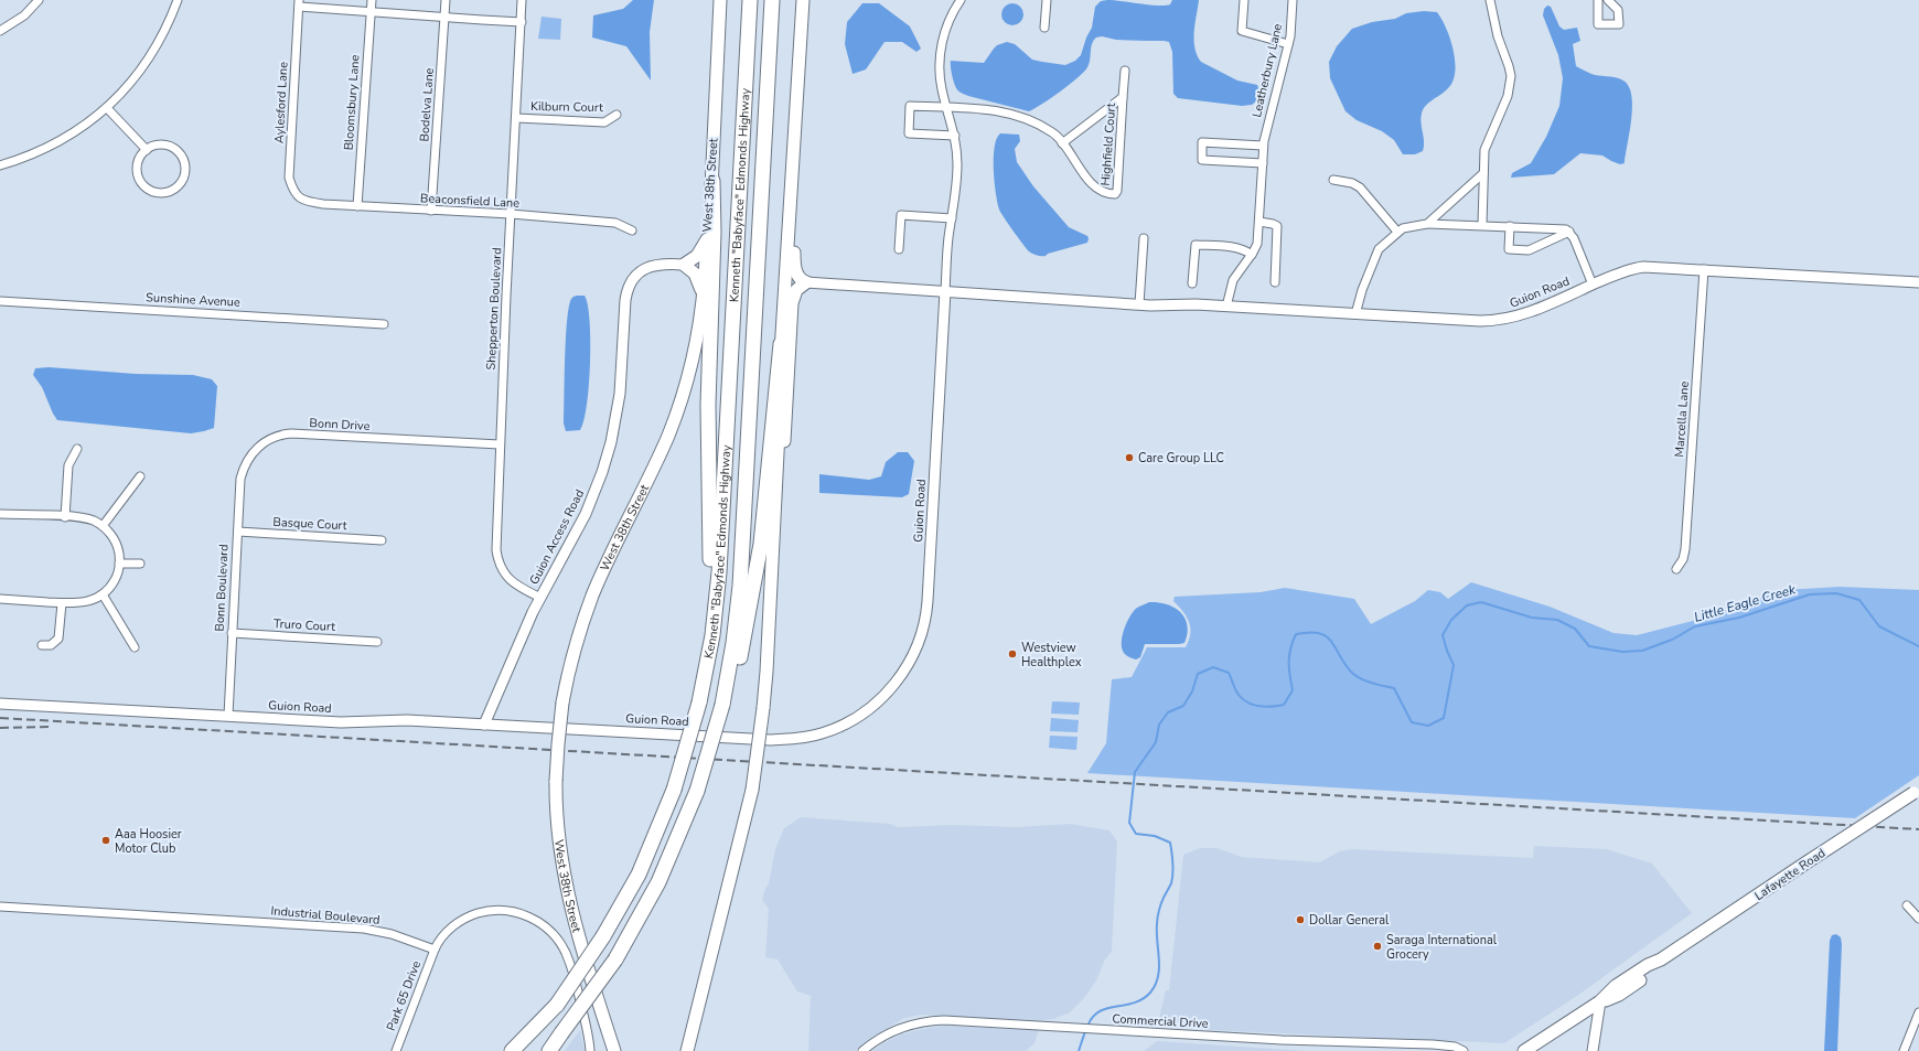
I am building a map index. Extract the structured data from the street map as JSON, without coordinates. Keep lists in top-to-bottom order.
{
  "streets": {
    "highway": ["Kenneth \"Babyface\" Edmonds Highway"],
    "main road": ["West 38th Street", "Lafayette Road"],
    "street": [
      "Leatherbury Lane",
      "Aylesford Lane",
      "Bloomsbury Lane",
      "Bodelva Lane",
      "Kilburn Court",
      "Highfield Court",
      "Beaconsfield Lane",
      "Guion Road",
      "Sunshine Avenue",
      "Shepperton Boulevard",
      "Marcella Lane",
      "Bonn Drive",
      "Basque Court",
      "Guion Access Road",
      "Bonn Boulevard",
      "Truro Court",
      "Industrial Boulevard",
      "Park 65 Drive",
      "Commercial Drive"
    ]
  },
  "crossings": [
    ["Leatherbury Lane", "Guion Road"],
    ["Aylesford Lane", "Beaconsfield Lane"],
    ["Bloomsbury Lane", "Beaconsfield Lane"],
    ["Bodelva Lane", "Beaconsfield Lane"],
    ["Kilburn Court", "Shepperton Boulevard"],
    ["Beaconsfield Lane", "Shepperton Boulevard"],
    ["Guion Road", "Marcella Lane"],
    ["Guion Road", "Guion Access Road"],
    ["Guion Road", "Bonn Boulevard"],
    ["Shepperton Boulevard", "Bonn Drive"],
    ["Shepperton Boulevard", "Guion Access Road"],
    ["Bonn Drive", "Bonn Boulevard"],
    ["Basque Court", "Bonn Boulevard"],
    ["Bonn Boulevard", "Truro Court"],
    ["Industrial Boulevard", "Park 65 Drive"]
  ],
  "water": ["Little Eagle Creek"],
  "places": [
    "Care Group LLC",
    "Westview Healthplex",
    "Aaa Hoosier Motor Club",
    "Dollar General",
    "Saraga International Grocery"
  ]
}
